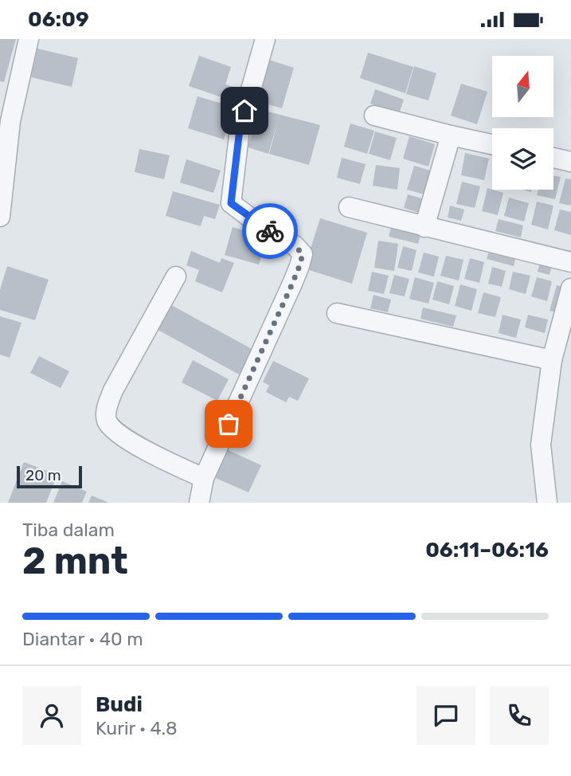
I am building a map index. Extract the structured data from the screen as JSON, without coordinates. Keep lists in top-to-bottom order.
{
  "scale_bar": "20 m",
  "north": "top",
  "page": {
    "status": "06:09",
    "scale": "20 m",
    "heading": ["2 mnt", "Tiba dalam", "06:11–06:16"],
    "panel": ["Budi", "Kurir · 4.8"],
    "bar": "Diantar · 40 m"
  }
}
